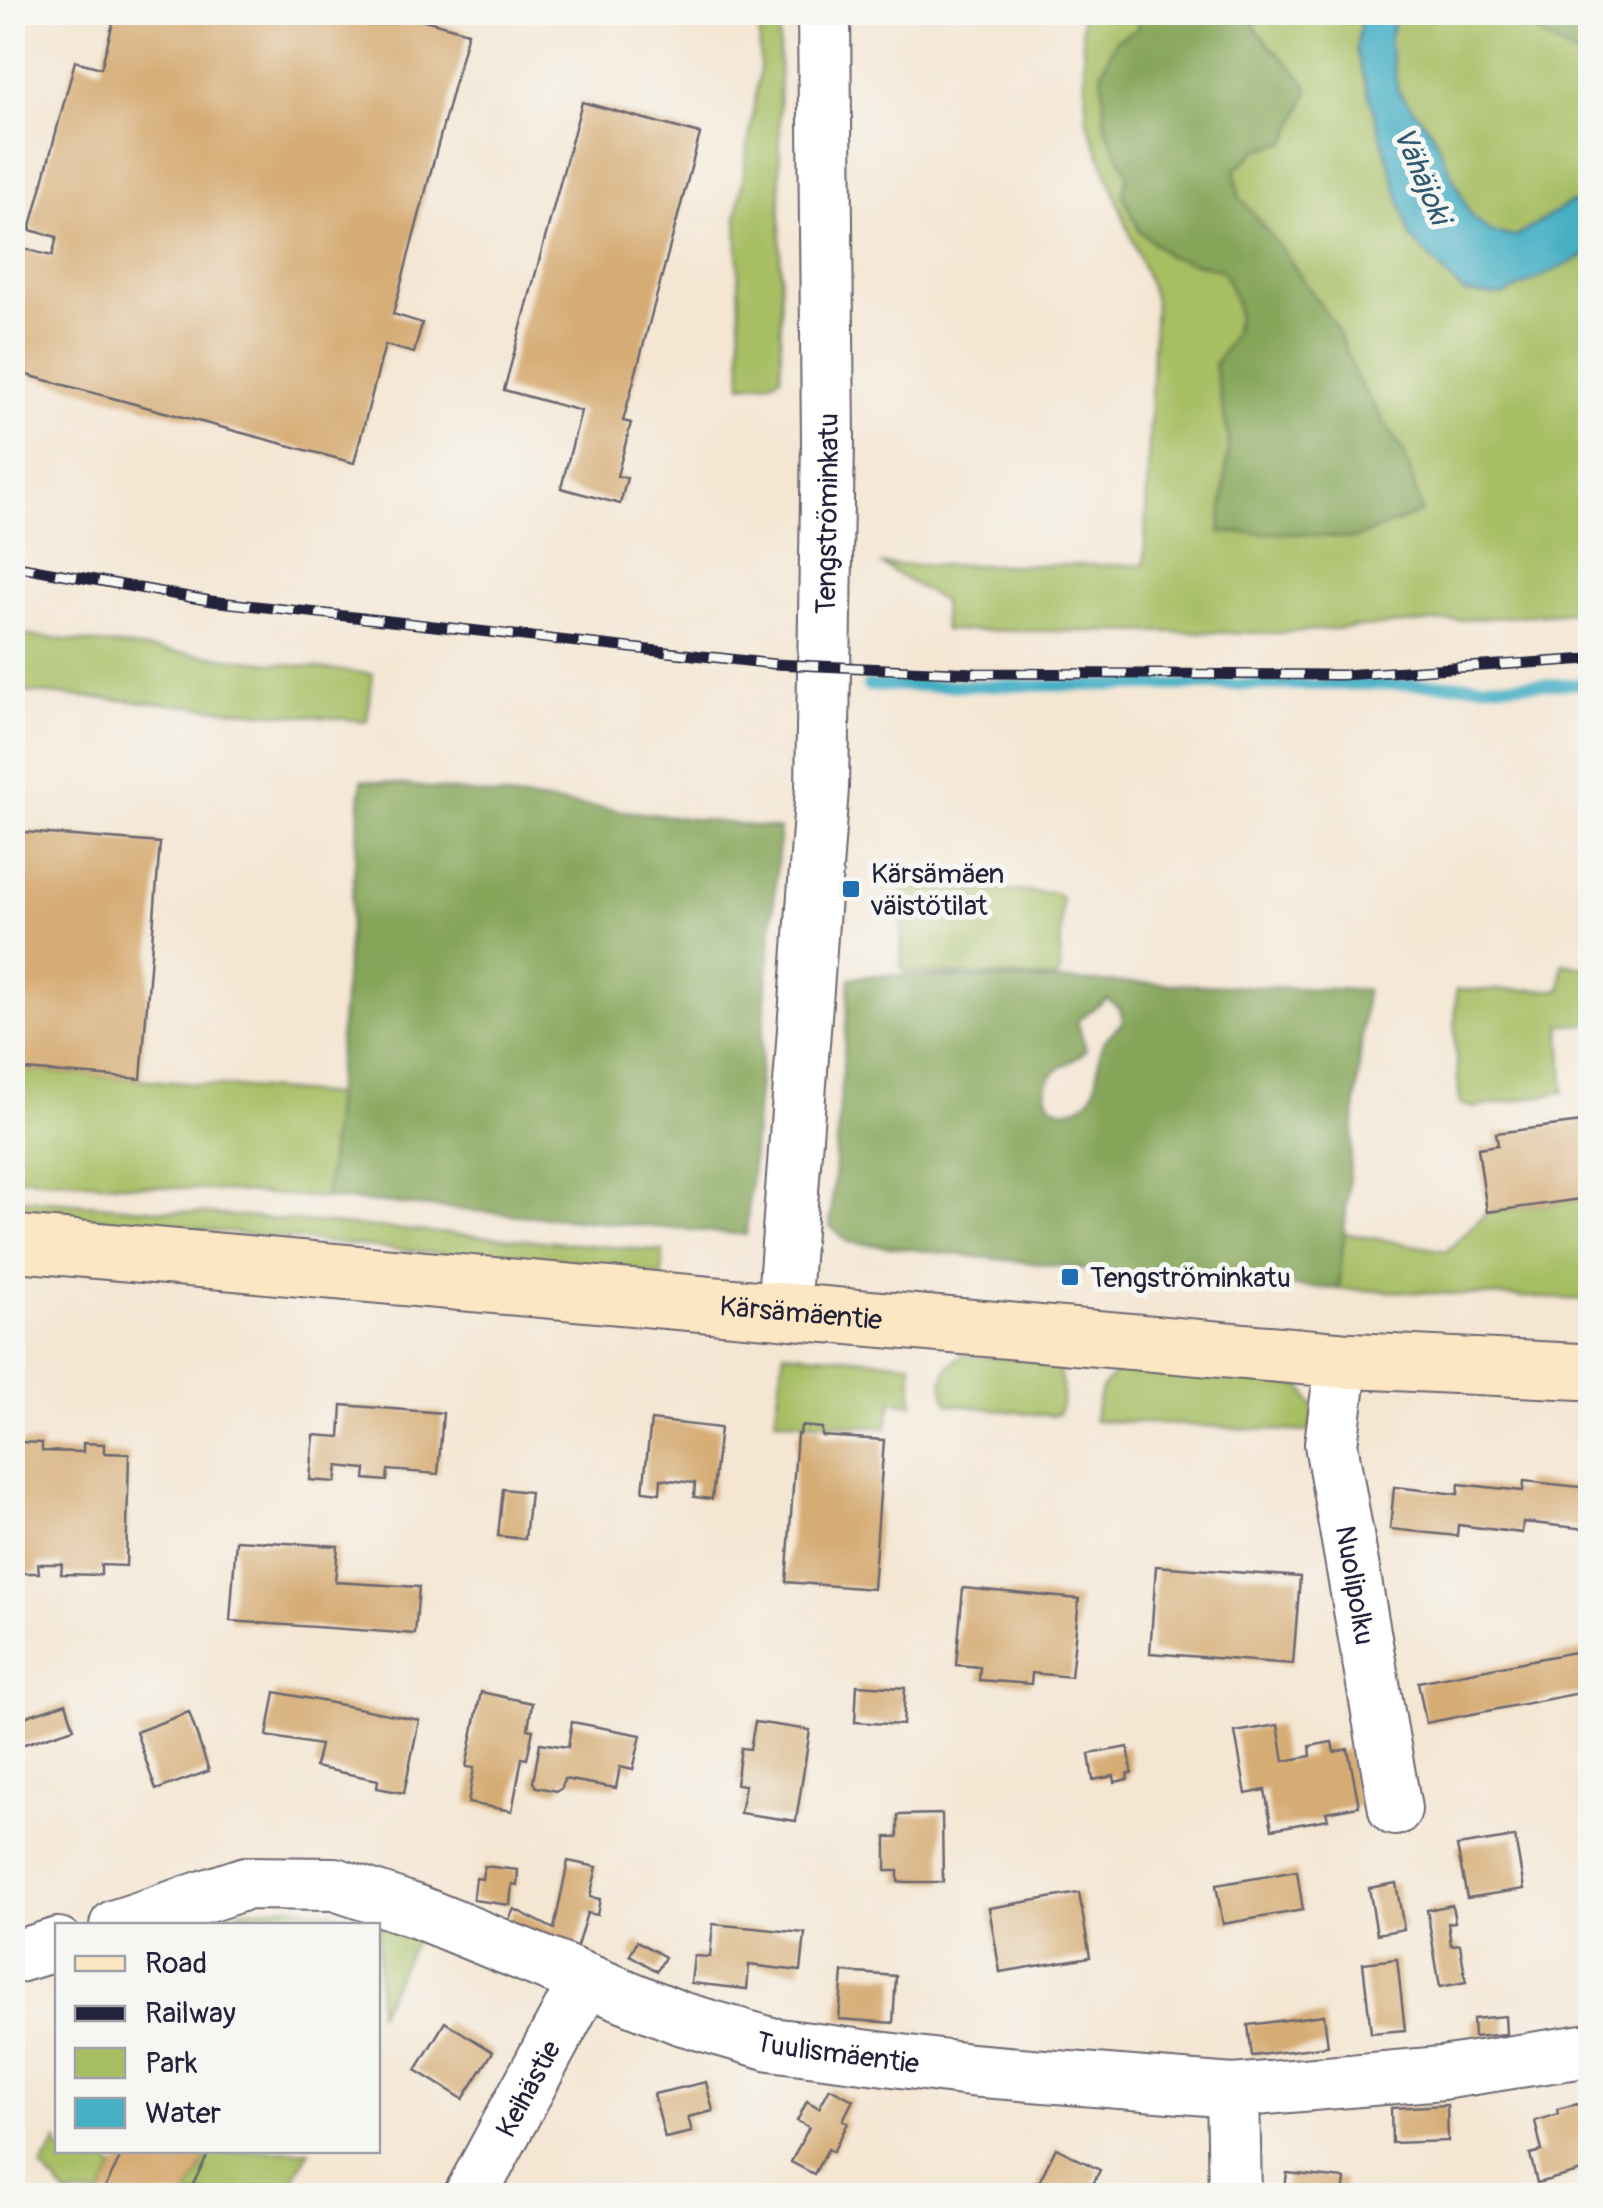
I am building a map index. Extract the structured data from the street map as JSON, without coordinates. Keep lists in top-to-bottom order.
{
  "streets": {
    "street": [
      "Tengströminkatu",
      "Kärsämäentie",
      "Nuolipolku",
      "Tuulismäentie",
      "Keihästie"
    ]
  },
  "crossings": [
    ["Tengströminkatu", "Kärsämäentie"],
    ["Kärsämäentie", "Nuolipolku"],
    ["Tuulismäentie", "Keihästie"]
  ],
  "water": ["Vähäjoki"],
  "places": {
    "transit": ["Kärsämäen väistötilat", "Tengströminkatu"]
  },
  "legend": [
    "Road",
    "Railway",
    "Park",
    "Water"
  ]
}
